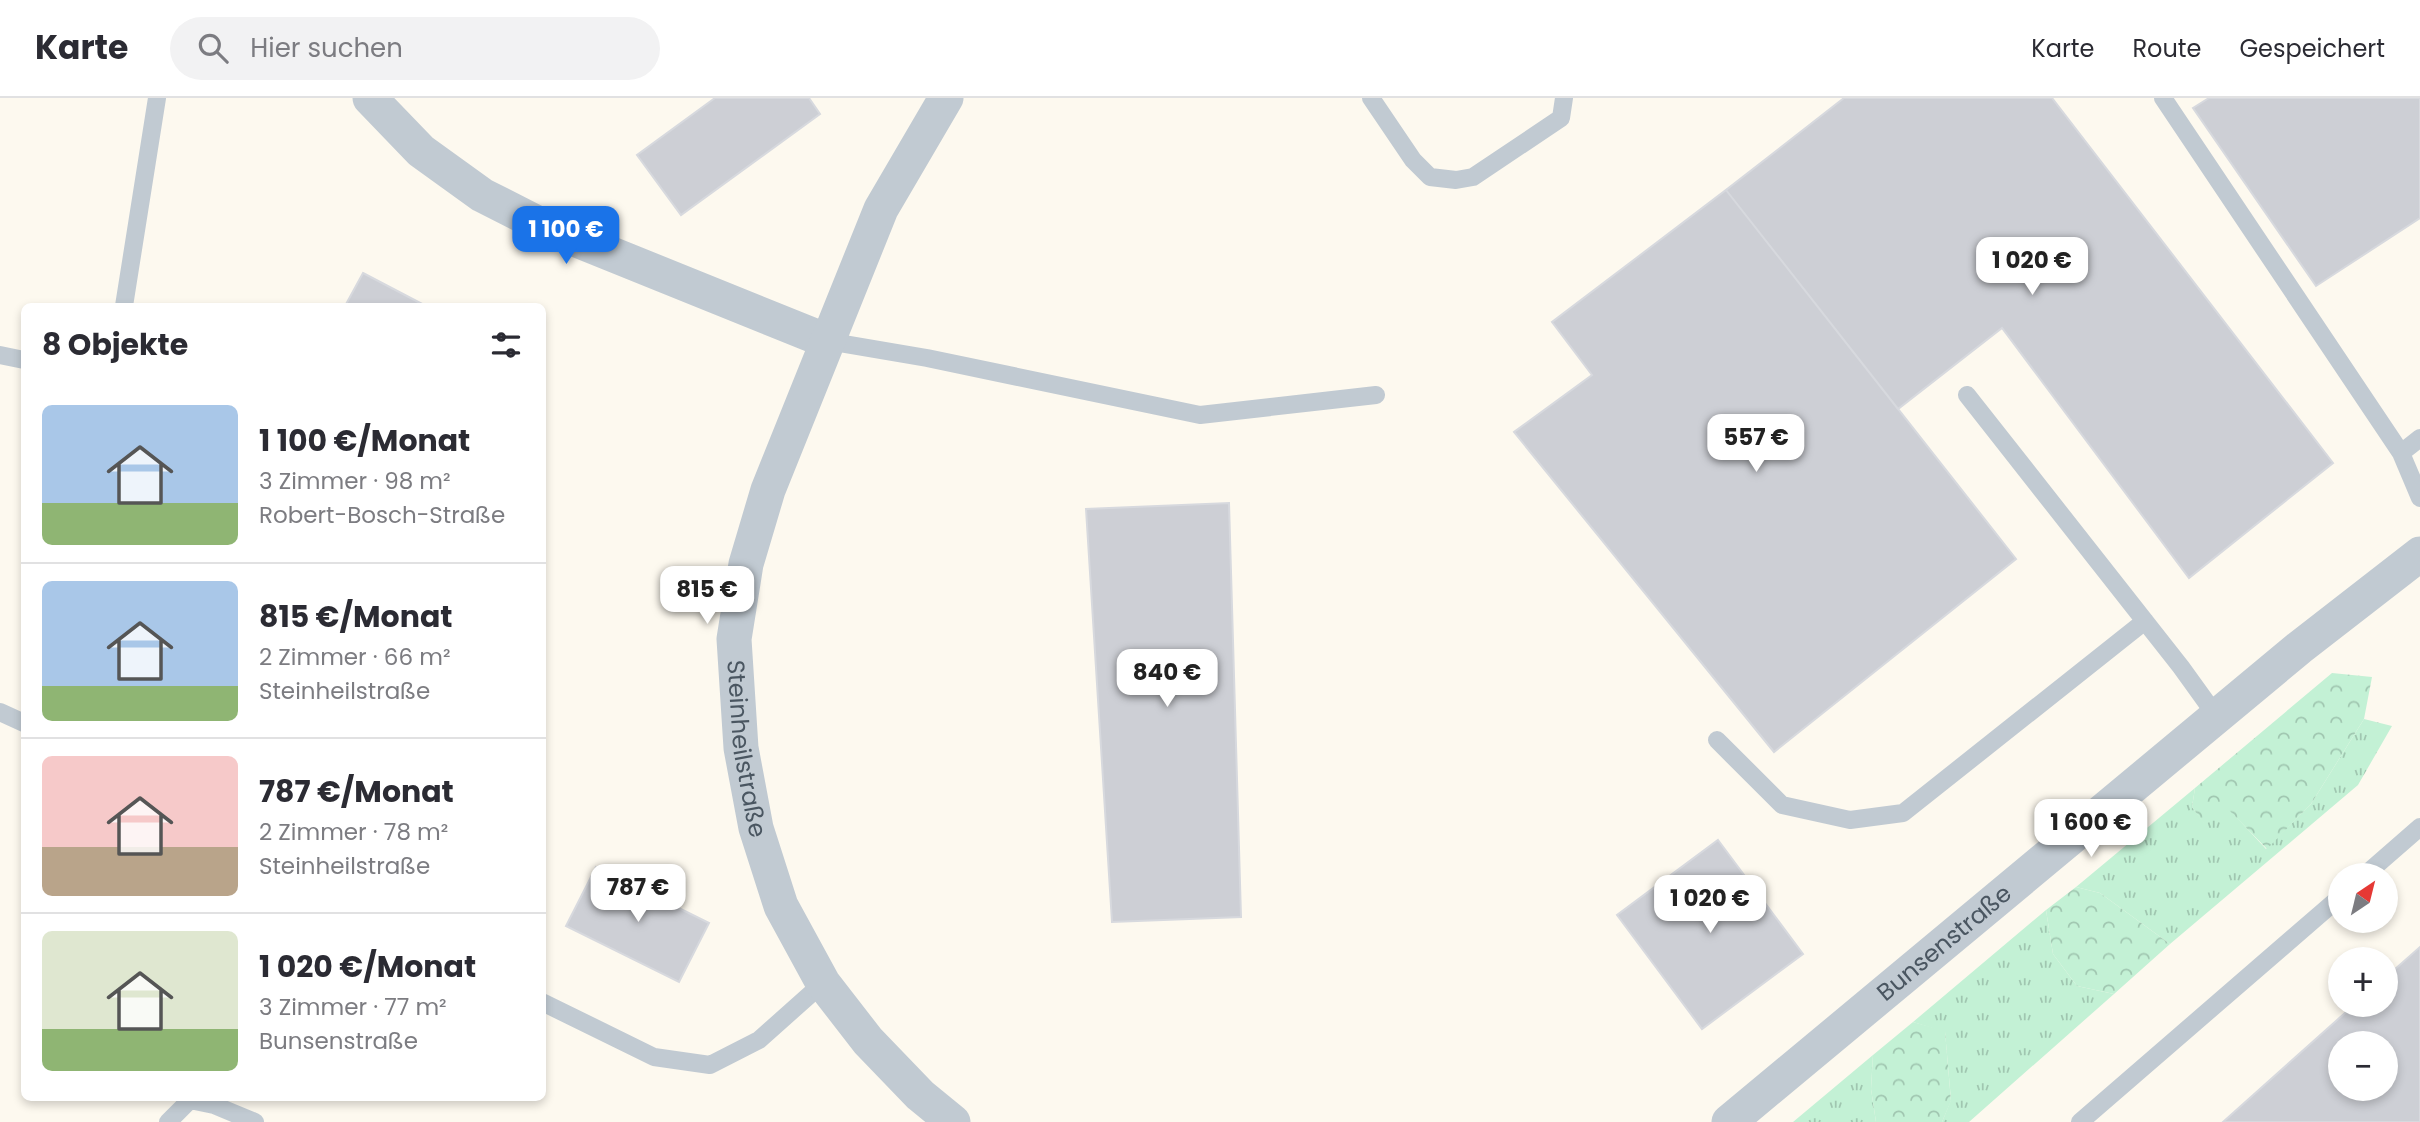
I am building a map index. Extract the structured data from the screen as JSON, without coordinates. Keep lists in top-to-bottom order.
{
  "streets": {
    "street": ["Steinheilstraße", "Bunsenstraße"]
  },
  "north": "top right",
  "page": {
    "header": "Karte",
    "search": "Hier suchen",
    "nav": ["Karte", "Route", "Gespeichert"],
    "price": [
      "1 100 €",
      "1 020 €",
      "557 €",
      "815 €",
      "840 €",
      "1 600 €",
      "787 €",
      "1 020 €"
    ],
    "heading": "8 Objekte",
    "list": [
      {
        "name": "1 100 €/Monat",
        "note": "3 Zimmer · 98 m² · Robert-Bosch-Straße"
      },
      {
        "name": "815 €/Monat",
        "note": "2 Zimmer · 66 m² · Steinheilstraße"
      },
      {
        "name": "787 €/Monat",
        "note": "2 Zimmer · 78 m² · Steinheilstraße"
      },
      {
        "name": "1 020 €/Monat",
        "note": "3 Zimmer · 77 m² · Bunsenstraße"
      }
    ],
    "map_buttons": ["+", "−"]
  }
}
